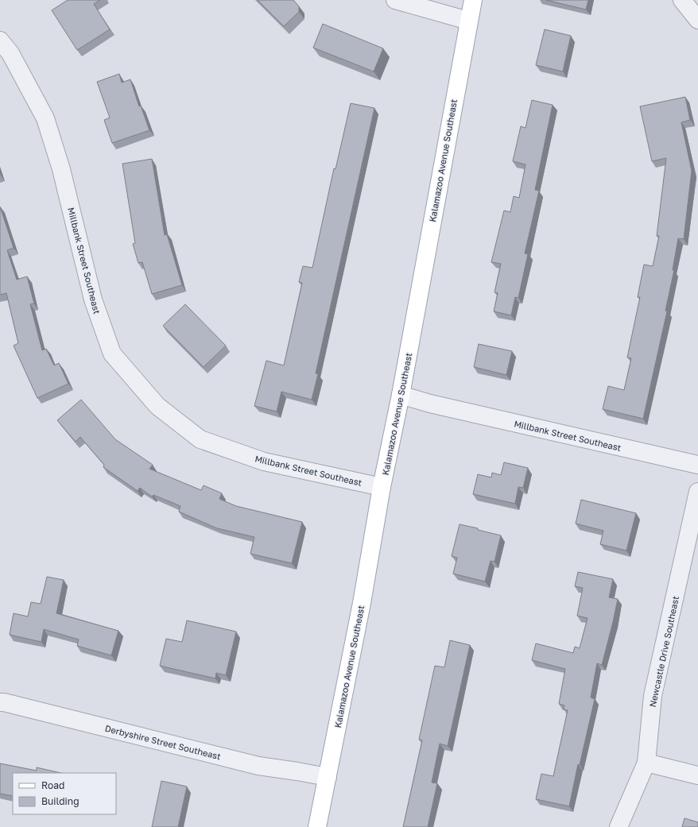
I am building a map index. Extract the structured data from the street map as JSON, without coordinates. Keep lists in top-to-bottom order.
{
  "streets": {
    "main road": ["Kalamazoo Avenue Southeast"],
    "street": ["Millbank Street Southeast", "Newcastle Drive Southeast", "Derbyshire Street Southeast"]
  },
  "crossings": [
    ["Kalamazoo Avenue Southeast", "Millbank Street Southeast"],
    ["Kalamazoo Avenue Southeast", "Derbyshire Street Southeast"]
  ],
  "legend": ["Road", "Building"]
}
